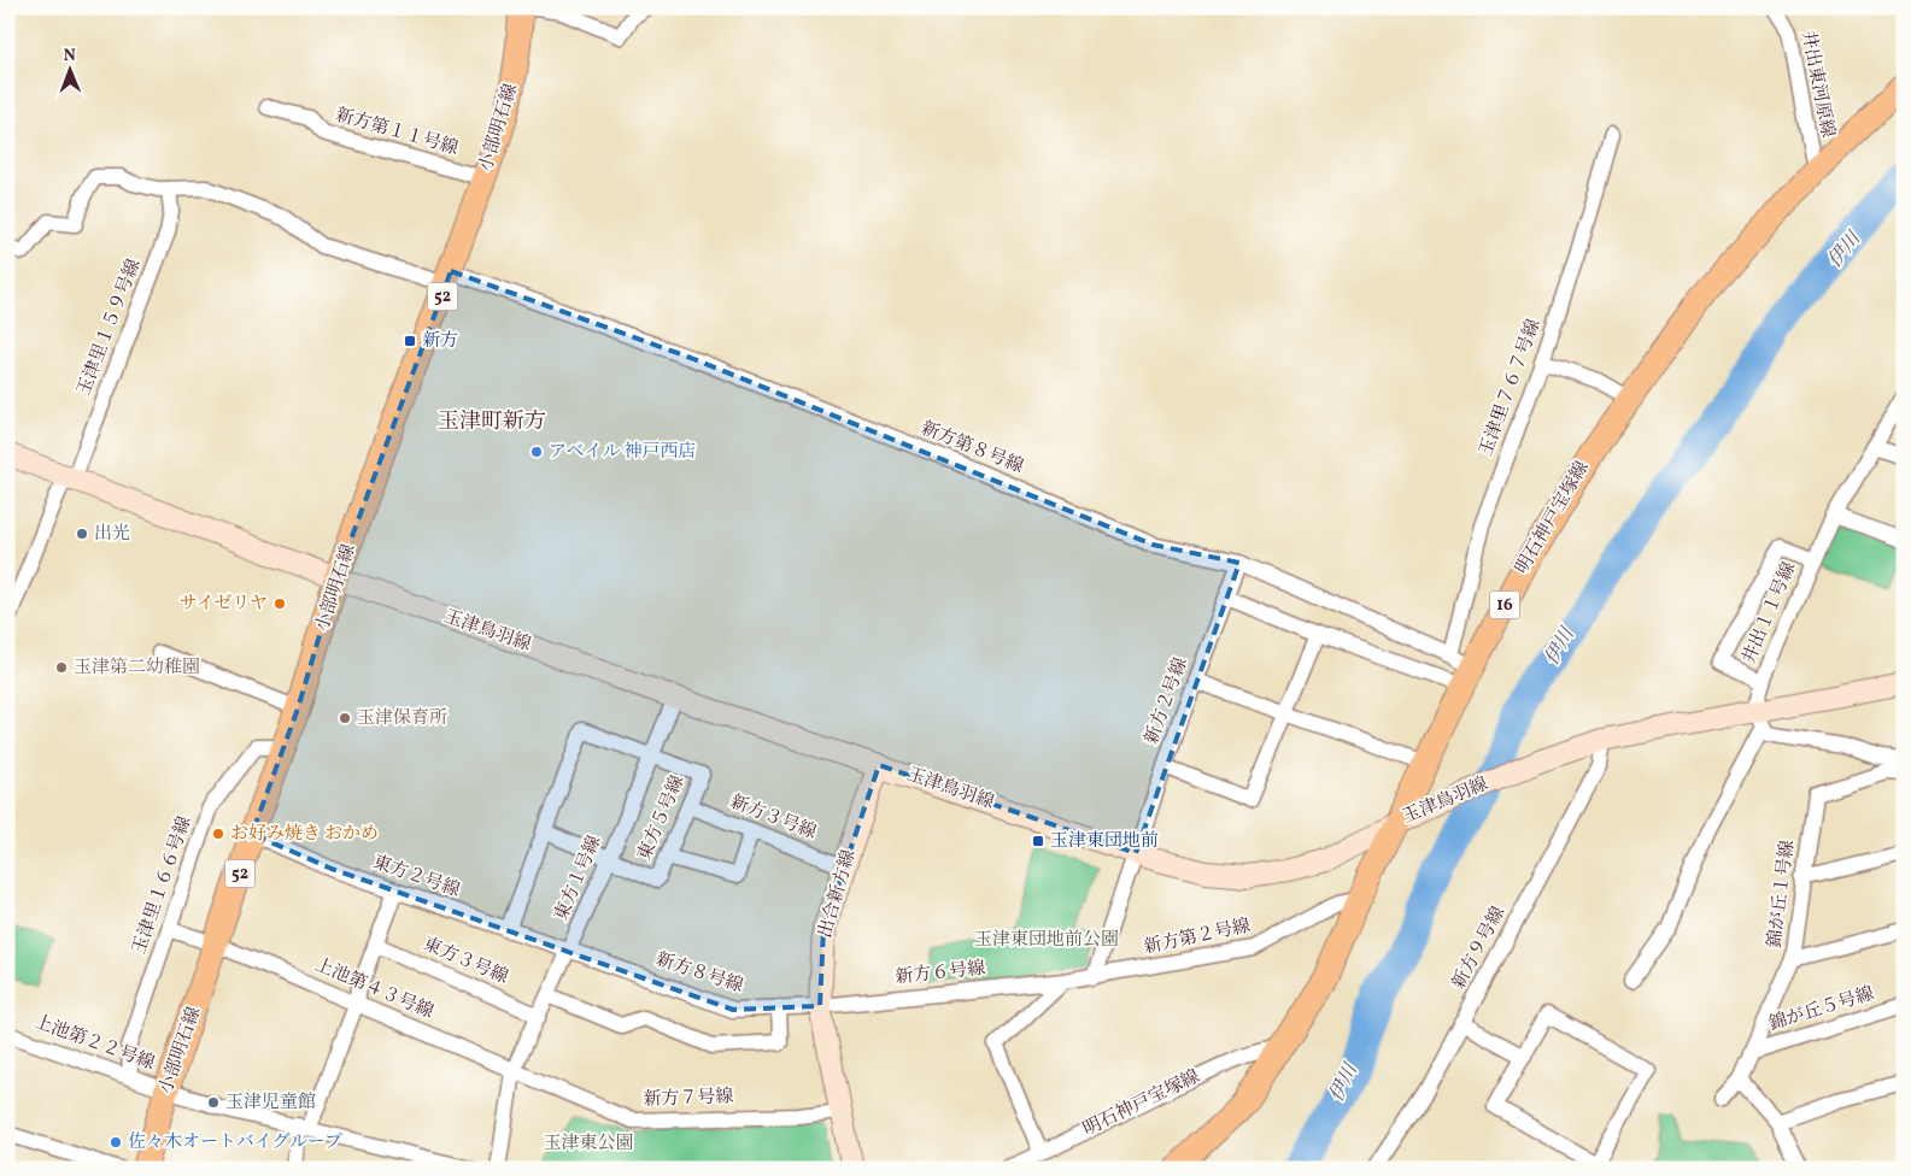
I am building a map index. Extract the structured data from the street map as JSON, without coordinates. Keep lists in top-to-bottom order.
{
  "streets": {
    "main road": [
      "小部明石線",
      "52",
      "明石神戸宝塚線",
      "16"
    ],
    "street": [
      "井出東河原線",
      "新方第１１号線",
      "玉津里１５９号線",
      "玉津里７６７号線",
      "新方第８号線",
      "井出１１号線",
      "玉津鳥羽線",
      "新方２号線",
      "東方５号線",
      "新方３号線",
      "東方２号線",
      "東方１号線",
      "玉津里１６６号線",
      "出合新方線",
      "錦が丘１号線",
      "新方第２号線",
      "新方９号線",
      "東方３号線",
      "新方８号線",
      "新方６号線",
      "上池第４３号線",
      "錦が丘５号線",
      "上池第２２号線",
      "新方７号線"
    ]
  },
  "crossings": [
    ["井出東河原線", "明石神戸宝塚線"],
    ["小部明石線", "新方第１１号線"],
    ["小部明石線", "新方第８号線"],
    ["小部明石線", "玉津鳥羽線"],
    ["小部明石線", "東方２号線"],
    ["小部明石線", "玉津里１６６号線"],
    ["小部明石線", "上池第４３号線"],
    ["小部明石線", "上池第２２号線"],
    ["玉津里１５９号線", "新方第８号線"],
    ["玉津里１５９号線", "玉津鳥羽線"],
    ["玉津里７６７号線", "新方第８号線"],
    ["新方第８号線", "明石神戸宝塚線"],
    ["新方第８号線", "新方２号線"],
    ["明石神戸宝塚線", "玉津鳥羽線"],
    ["明石神戸宝塚線", "新方第２号線"],
    ["井出１１号線", "玉津鳥羽線"],
    ["玉津鳥羽線", "新方２号線"],
    ["玉津鳥羽線", "東方１号線"],
    ["玉津鳥羽線", "出合新方線"],
    ["玉津鳥羽線", "新方９号線"],
    ["新方２号線", "新方第２号線"],
    ["東方５号線", "新方３号線"],
    ["東方５号線", "東方２号線"],
    ["東方５号線", "東方１号線"],
    ["新方３号線", "出合新方線"],
    ["東方２号線", "東方１号線"],
    ["東方２号線", "新方８号線"],
    ["東方１号線", "東方３号線"],
    ["東方１号線", "新方８号線"],
    ["東方１号線", "上池第４３号線"],
    ["東方１号線", "新方７号線"],
    ["玉津里１６６号線", "上池第４３号線"],
    ["玉津里１６６号線", "上池第２２号線"],
    ["出合新方線", "新方８号線"],
    ["出合新方線", "新方６号線"],
    ["出合新方線", "新方７号線"],
    ["錦が丘１号線", "錦が丘５号線"],
    ["新方第２号線", "新方６号線"],
    ["新方８号線", "新方６号線"],
    ["上池第４３号線", "新方７号線"]
  ],
  "districts": ["玉津町新方"],
  "water": ["伊川"],
  "parks": ["玉津東団地前公園", "玉津東公園"],
  "places": {
    "transit": ["新方", "玉津東団地前"],
    "other": [
      "アベイル 神戸西店",
      "出光",
      "サイゼリヤ",
      "玉津第二幼稚園",
      "玉津保育所",
      "お好み焼き おかめ",
      "玉津児童館",
      "佐々木オートバイグループ"
    ]
  },
  "north": "top"
}
